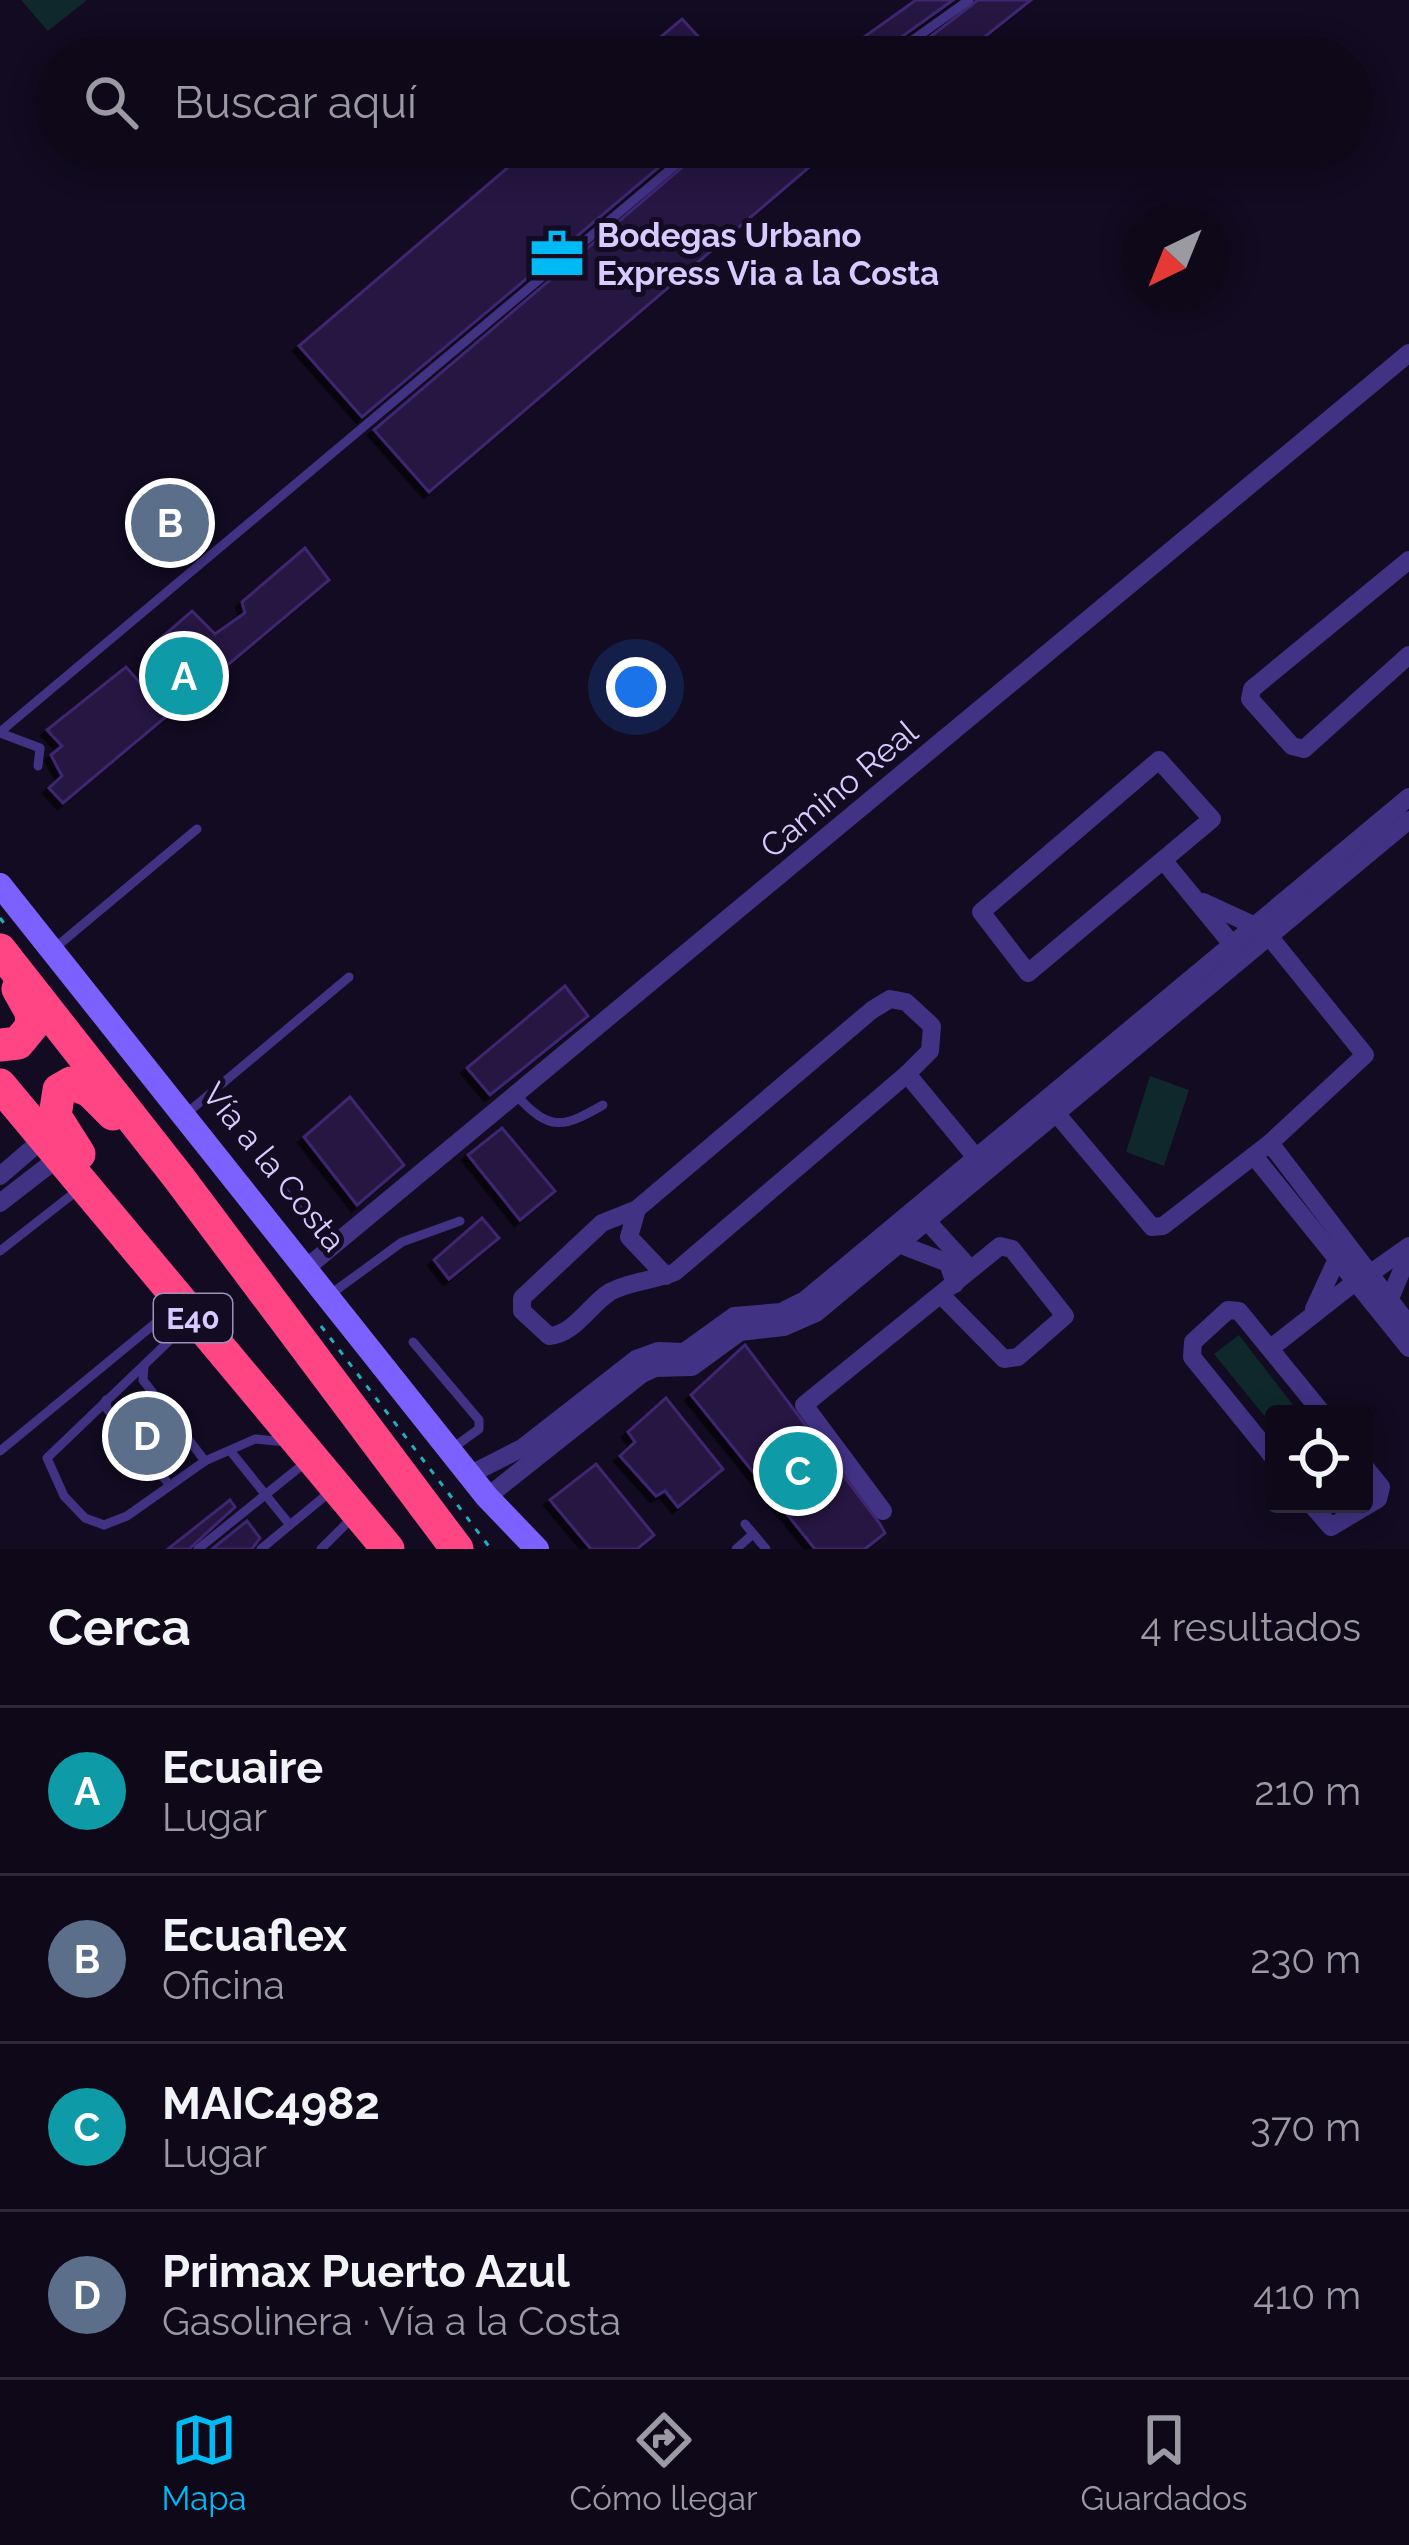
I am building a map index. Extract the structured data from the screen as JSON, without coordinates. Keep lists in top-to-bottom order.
{
  "streets": {
    "highway": ["E40"],
    "street": ["Camino Real", "Vía a la Costa"]
  },
  "crossings": [
    ["Camino Real", "Vía a la Costa"]
  ],
  "places": {
    "office": ["Bodegas Urbano Express Via a la Costa"]
  },
  "north": "bottom left",
  "page": {
    "search": "Buscar aquí",
    "pins": [
      "B",
      "A",
      "D",
      "C"
    ],
    "heading": ["Cerca", "4 resultados"],
    "list": [
      {
        "mark": "A",
        "name": "Ecuaire",
        "note": "Lugar",
        "value": "210 m"
      },
      {
        "mark": "B",
        "name": "Ecuaflex",
        "note": "Oficina",
        "value": "230 m"
      },
      {
        "mark": "C",
        "name": "MAIC4982",
        "note": "Lugar",
        "value": "370 m"
      },
      {
        "mark": "D",
        "name": "Primax Puerto Azul",
        "note": "Gasolinera · Vía a la Costa",
        "value": "410 m"
      }
    ],
    "nav": ["Mapa", "Cómo llegar", "Guardados"]
  }
}
